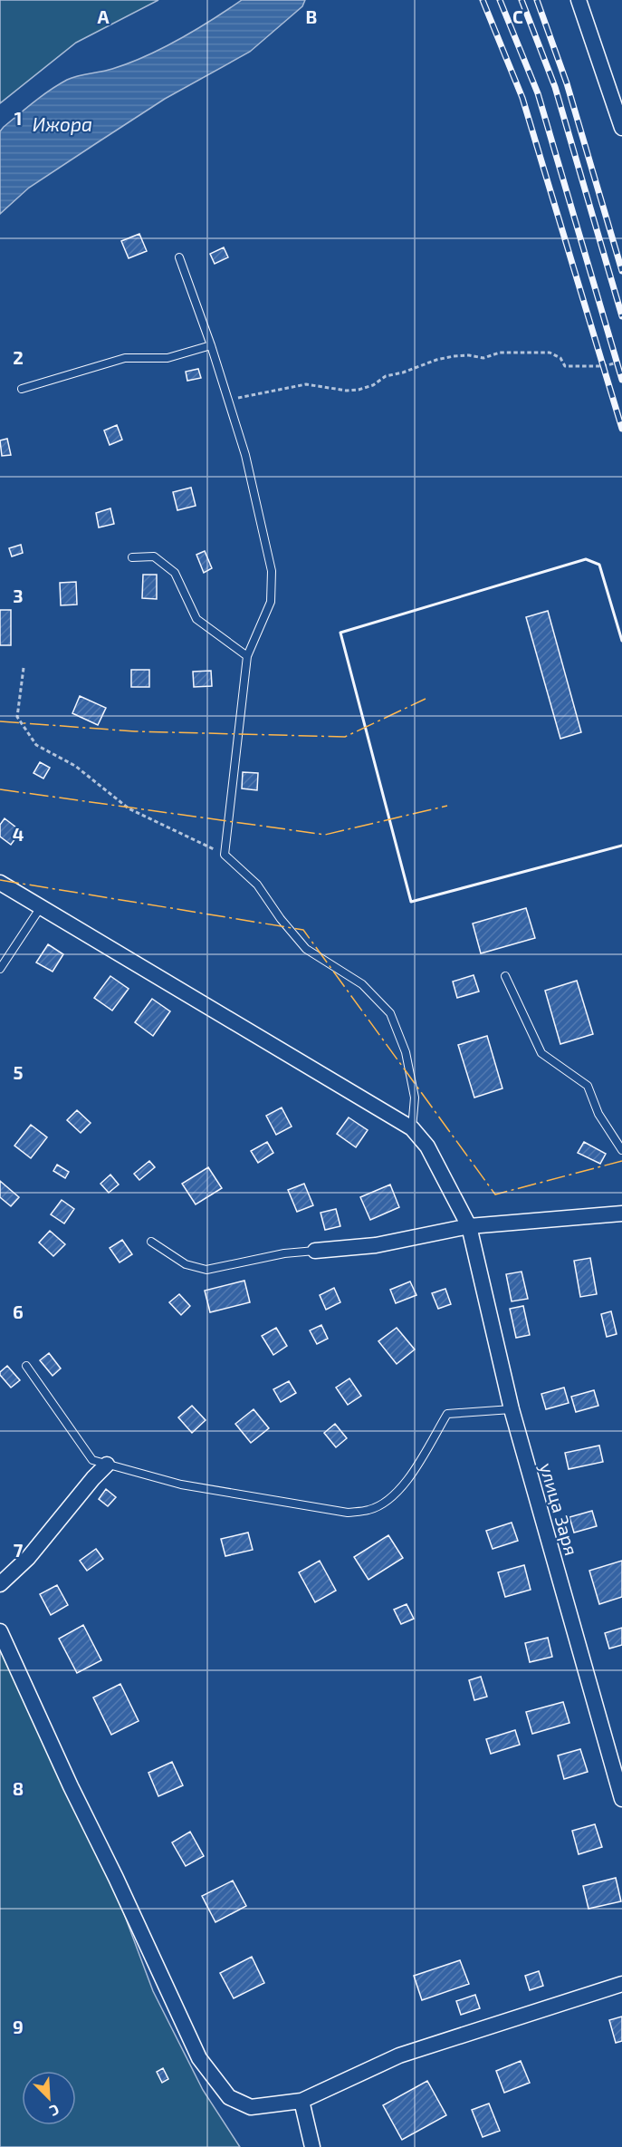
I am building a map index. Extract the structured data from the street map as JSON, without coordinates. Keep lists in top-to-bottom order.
{
  "streets": {
    "street": ["улица Заря"]
  },
  "water": ["Ижора"],
  "north": "bottom right",
  "grid": {
    "columns": ["A", "B", "C"],
    "rows": [
      "1",
      "2",
      "3",
      "4",
      "5",
      "6",
      "7",
      "8",
      "9"
    ]
  }
}
